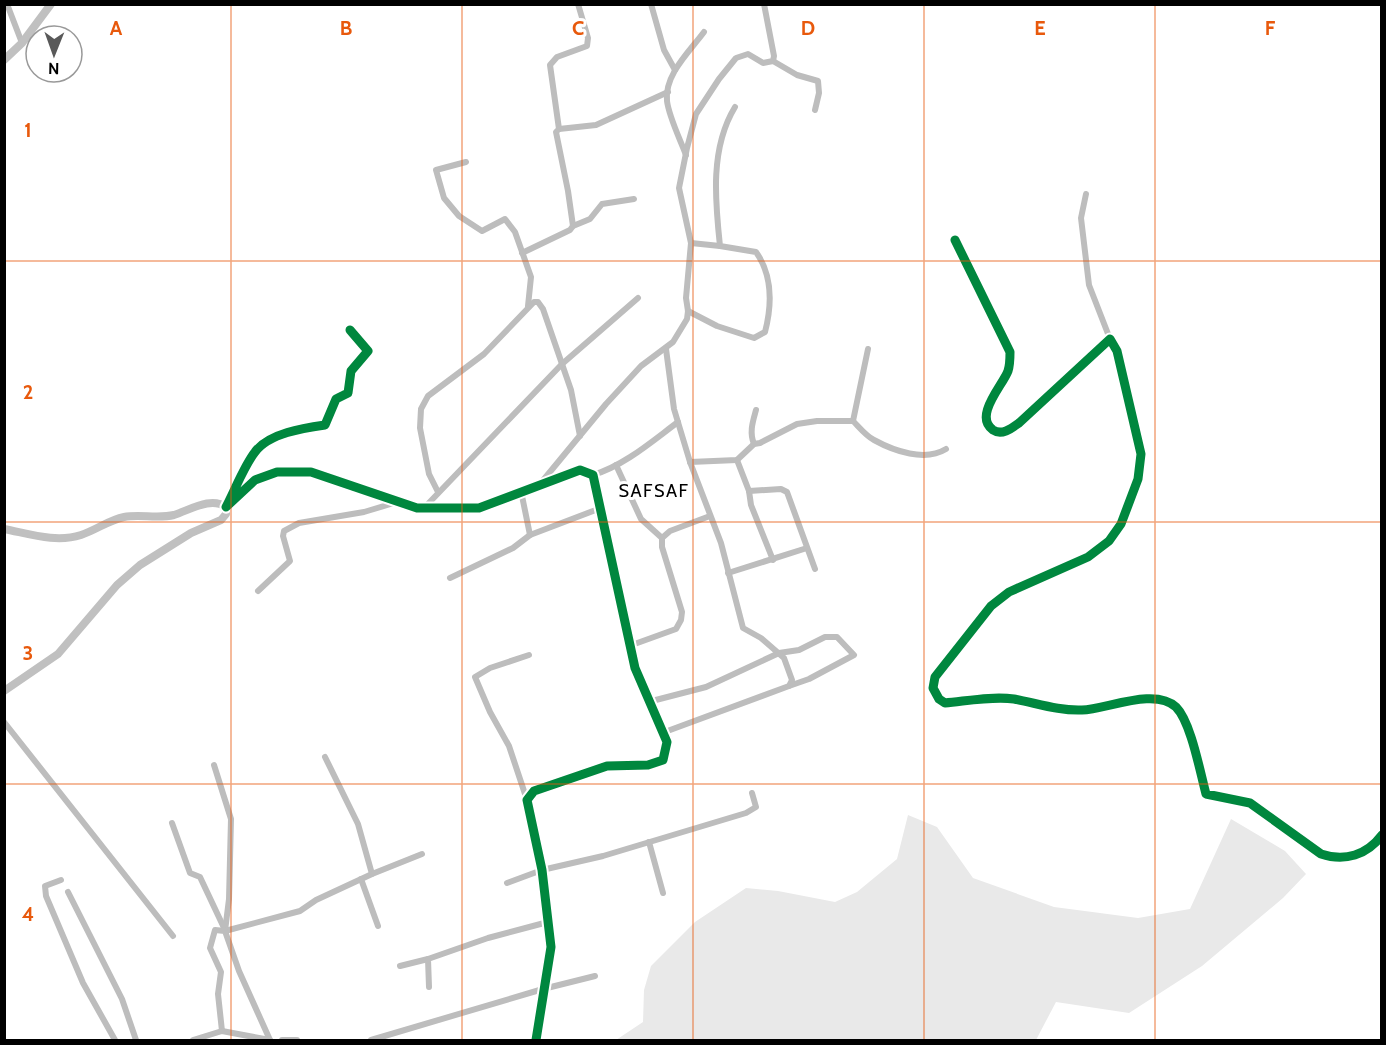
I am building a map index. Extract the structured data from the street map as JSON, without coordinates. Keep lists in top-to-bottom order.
{
  "districts": ["SAFSAF"],
  "north": "bottom",
  "grid": {
    "columns": [
      "A",
      "B",
      "C",
      "D",
      "E",
      "F"
    ],
    "rows": [
      "1",
      "2",
      "3",
      "4"
    ]
  }
}
